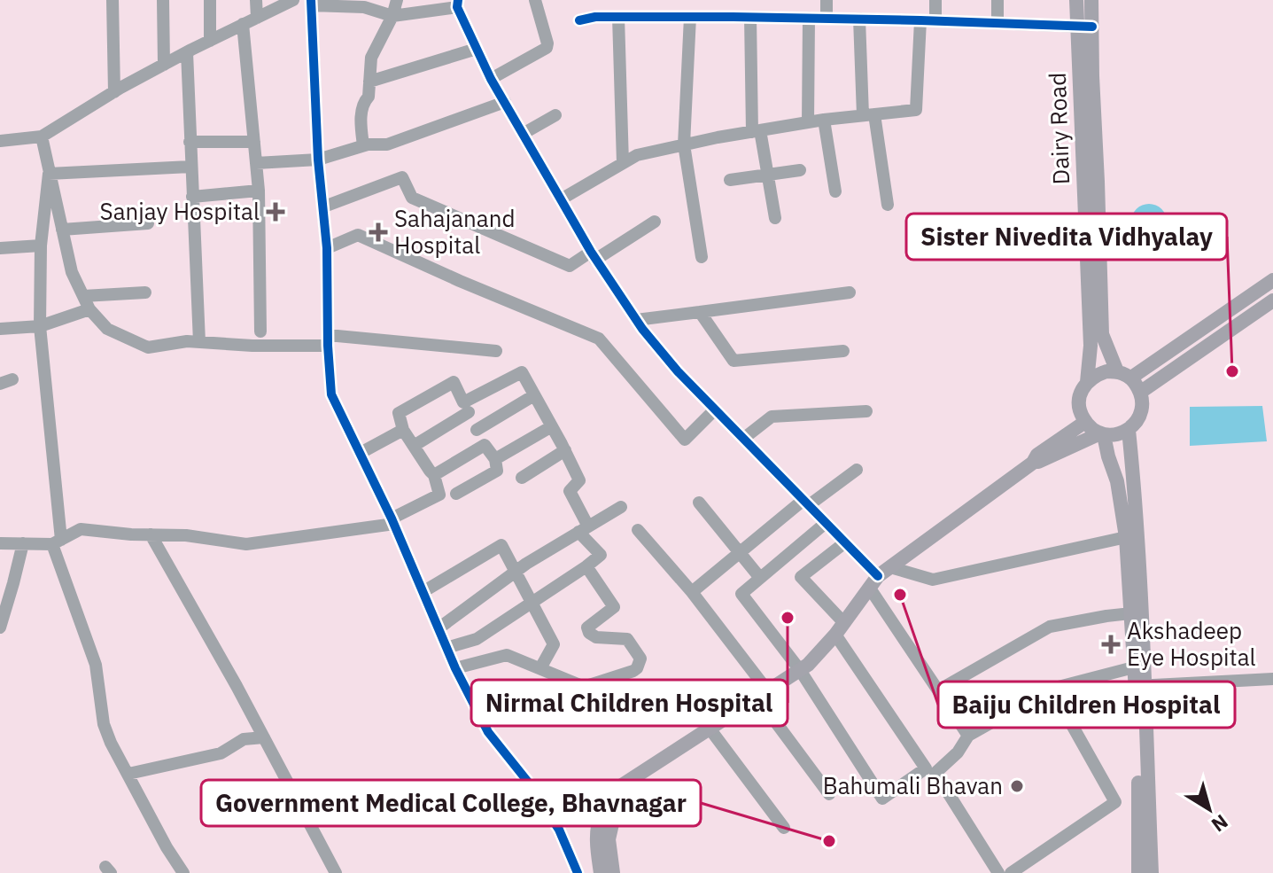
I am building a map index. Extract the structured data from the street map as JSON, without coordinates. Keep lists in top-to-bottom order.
{
  "streets": {
    "main road": ["Dairy Road"]
  },
  "places": {
    "health": ["Sanjay Hospital", "Sahajanand Hospital", "Akshadeep Eye Hospital"],
    "other": [
      "Sister Nivedita Vidhyalay",
      "Baiju Children Hospital",
      "Nirmal Children Hospital",
      "Bahumali Bhavan",
      "Government Medical College, Bhavnagar"
    ]
  },
  "north": "bottom right"
}
